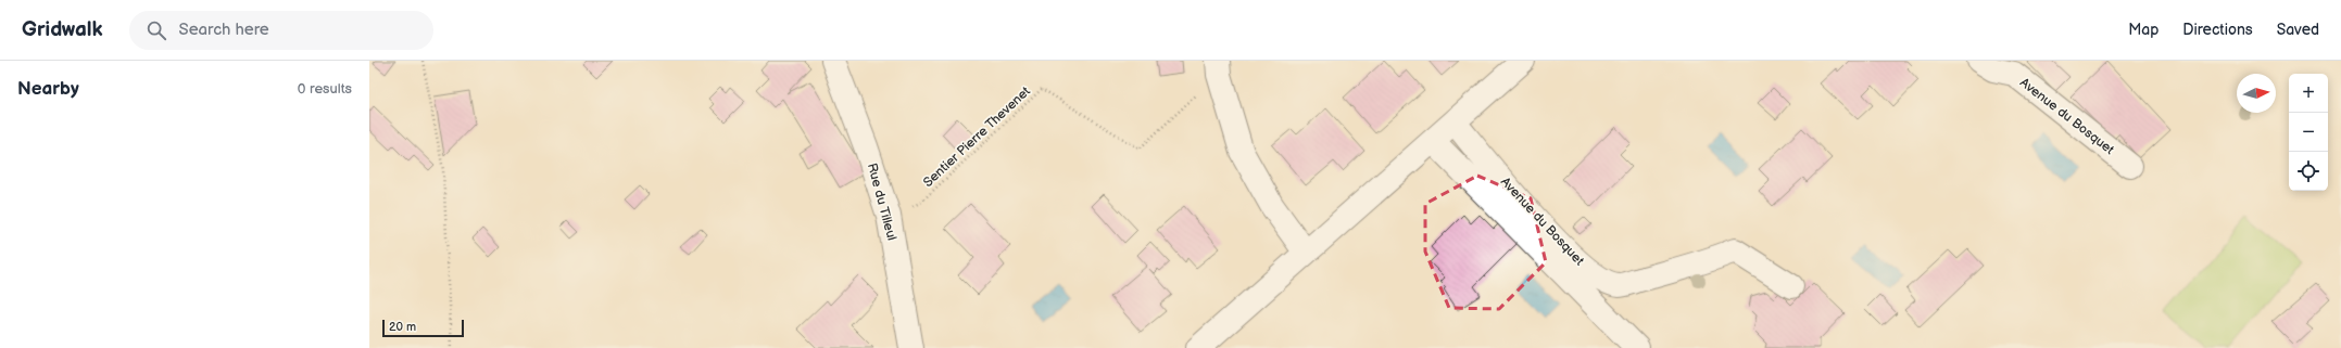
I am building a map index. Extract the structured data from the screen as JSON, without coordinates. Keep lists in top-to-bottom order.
{
  "streets": {
    "street": ["Avenue du Bosquet", "Rue du Tilleul"],
    "path": ["Sentier Pierre Thevenet"]
  },
  "crossings": [
    ["Sentier Pierre Thevenet", "Rue du Tilleul"]
  ],
  "scale_bar": "20 m",
  "north": "right",
  "page": {
    "header": "Gridwalk",
    "search": "Search here",
    "nav": ["Map", "Directions", "Saved"],
    "heading": ["Nearby", "0 results"],
    "map_buttons": ["+", "−"],
    "scale": "20 m"
  }
}
